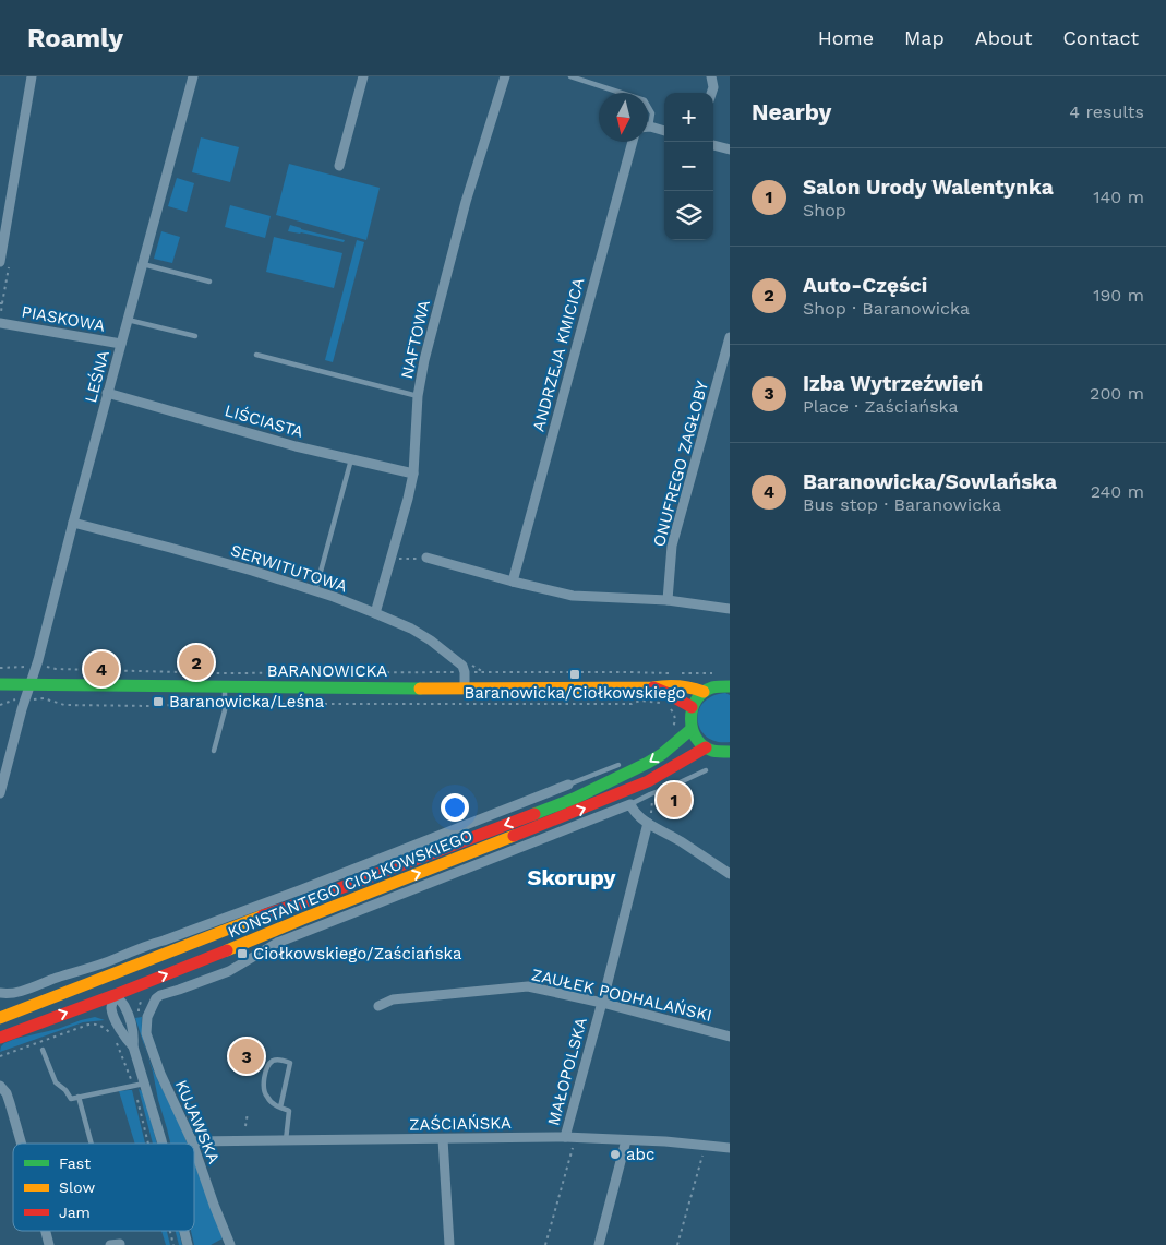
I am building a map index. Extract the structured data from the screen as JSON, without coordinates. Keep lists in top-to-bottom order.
{
  "streets": {
    "main road": ["BARANOWICKA", "KONSTANTEGO CIOŁKOWSKIEGO"],
    "street": [
      "PIASKOWA",
      "NAFTOWA",
      "ANDRZEJA KMICICA",
      "LEŚNA",
      "LIŚCIASTA",
      "ONUFREGO ZAGŁOBY",
      "SERWITUTOWA",
      "ZAUŁEK PODHALAŃSKI",
      "MAŁOPOLSKA",
      "KUJAWSKA",
      "ZAŚCIAŃSKA"
    ]
  },
  "crossings": [
    ["PIASKOWA", "LEŚNA"],
    ["NAFTOWA", "LIŚCIASTA"],
    ["NAFTOWA", "SERWITUTOWA"],
    ["LEŚNA", "LIŚCIASTA"],
    ["LEŚNA", "SERWITUTOWA"],
    ["LEŚNA", "BARANOWICKA"],
    ["ZAUŁEK PODHALAŃSKI", "MAŁOPOLSKA"],
    ["MAŁOPOLSKA", "ZAŚCIAŃSKA"],
    ["KUJAWSKA", "ZAŚCIAŃSKA"]
  ],
  "districts": ["Skorupy"],
  "places": {
    "transit": ["Baranowicka/Ciołkowskiego", "Baranowicka/Leśna", "Ciołkowskiego/Zaściańska"],
    "other": ["abc"]
  },
  "legend": ["Fast", "Slow", "Jam"],
  "north": "bottom",
  "page": {
    "header": "Roamly",
    "nav": [
      "Home",
      "Map",
      "About",
      "Contact"
    ],
    "heading": ["Nearby", "4 results"],
    "map_buttons": ["+", "−"],
    "list": [
      {
        "mark": "1",
        "name": "Salon Urody Walentynka",
        "note": "Shop",
        "value": "140 m"
      },
      {
        "mark": "2",
        "name": "Auto-Części",
        "note": "Shop · Baranowicka",
        "value": "190 m"
      },
      {
        "mark": "3",
        "name": "Izba Wytrzeźwień",
        "note": "Place · Zaściańska",
        "value": "200 m"
      },
      {
        "mark": "4",
        "name": "Baranowicka/Sowlańska",
        "note": "Bus stop · Baranowicka",
        "value": "240 m"
      }
    ],
    "pins": [
      "2",
      "4",
      "1",
      "3"
    ]
  }
}
